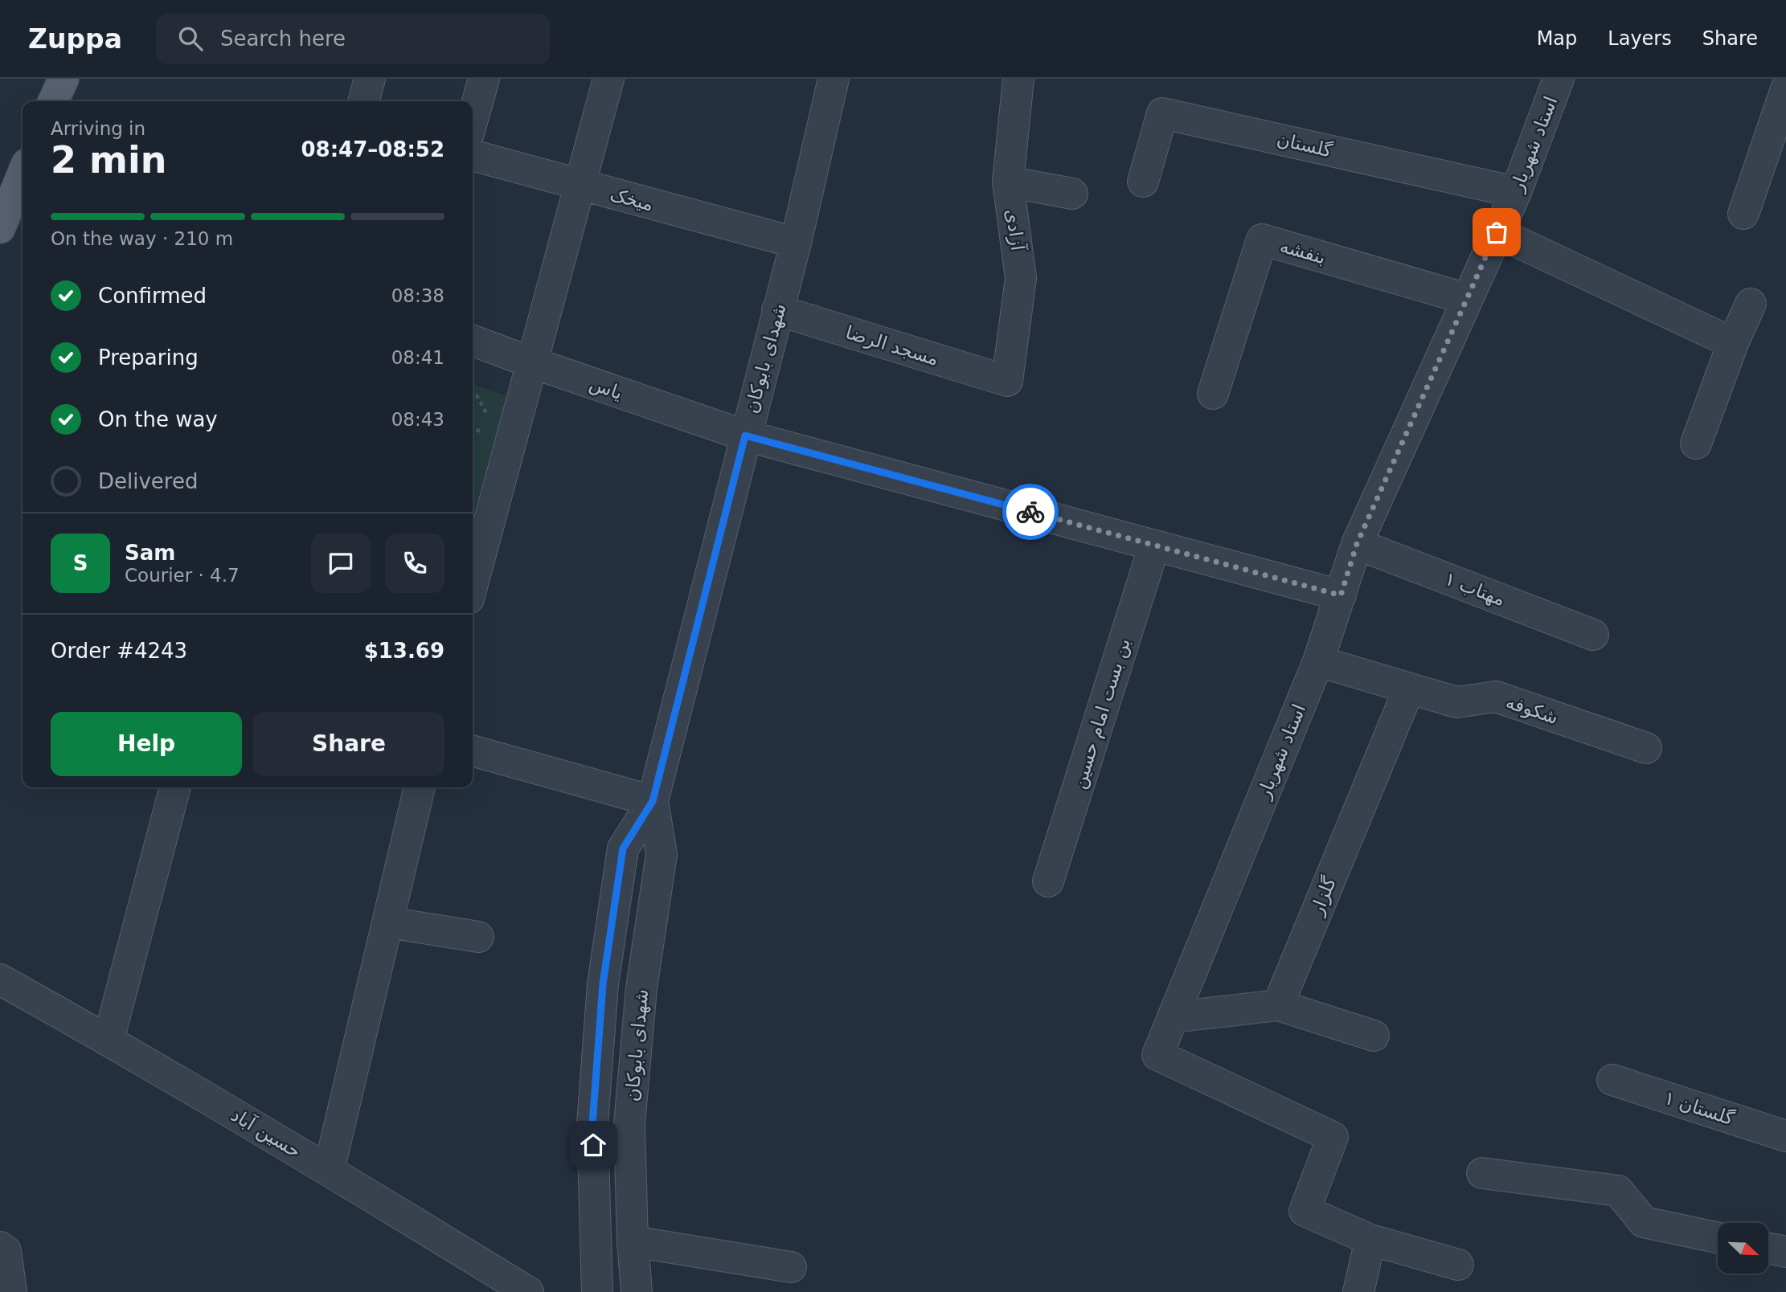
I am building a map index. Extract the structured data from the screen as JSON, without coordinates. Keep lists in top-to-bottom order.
{
  "streets": {
    "street": [
      "استاد شهریار",
      "گلستان",
      "میخک",
      "آزادی",
      "بنفشه",
      "مسجد الرضا",
      "شهدای بابوکان",
      "یاس",
      "مهتاب ۱",
      "شکوفه",
      "بن بست امام حسین",
      "گلزار",
      "گلستان ۱",
      "حسین آباد"
    ]
  },
  "crossings": [
    ["استاد شهریار", "گلستان"],
    ["استاد شهریار", "بنفشه"],
    ["استاد شهریار", "یاس"],
    ["استاد شهریار", "مهتاب ۱"],
    ["استاد شهریار", "شکوفه"],
    ["میخک", "شهدای بابوکان"],
    ["آزادی", "مسجد الرضا"],
    ["مسجد الرضا", "شهدای بابوکان"],
    ["شهدای بابوکان", "یاس"],
    ["یاس", "بن بست امام حسین"],
    ["شکوفه", "گلزار"]
  ],
  "north": "bottom right",
  "page": {
    "header": "Zuppa",
    "search": "Search here",
    "nav": ["Map", "Layers", "Share"],
    "heading": ["2 min", "Arriving in", "08:47–08:52"],
    "panel": [
      "Sam",
      "Courier · 4.7",
      "Order #4243",
      "$13.69"
    ],
    "bar": "On the way · 210 m",
    "list": [
      ["Confirmed", "08:38"],
      ["Preparing", "08:41"],
      ["On the way", "08:43"],
      "Delivered"
    ],
    "round": "S",
    "buttons": ["Help", "Share"]
  }
}
